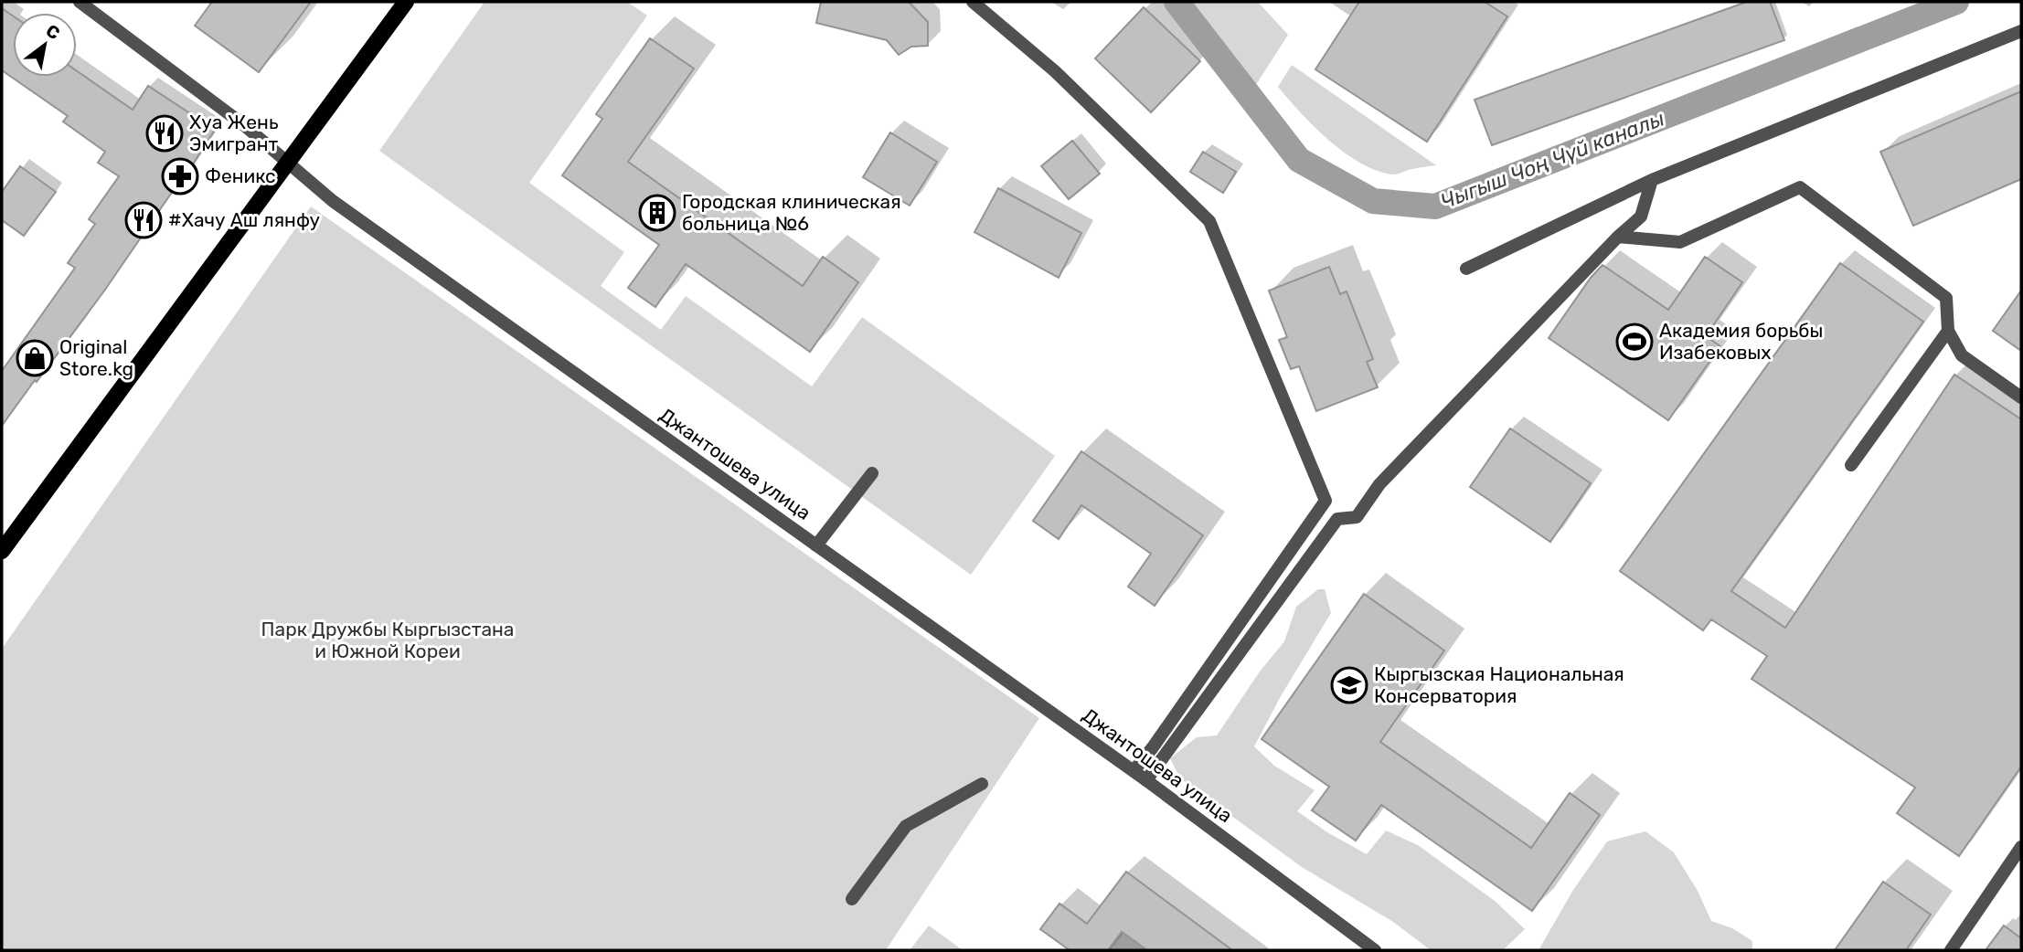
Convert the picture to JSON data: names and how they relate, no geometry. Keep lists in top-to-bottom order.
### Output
{
  "streets": {
    "street": ["Джантошева улица"]
  },
  "water": ["Чыгыш Чоң Чүй каналы"],
  "parks": ["Парк Дружбы Кыргызстана и Южной Кореи"],
  "places": {
    "restaurant": ["Хуа Жень Эмигрант", "#Хачу Аш лянфу"],
    "pharmacy": ["Феникс"],
    "building": ["Городская клиническая больница №6"],
    "sports": ["Академия борьбы Изабековых"],
    "shop": ["Original Store.kg"],
    "school or university": ["Кыргызская Национальная Консерватория"]
  },
  "north": "top right"
}
